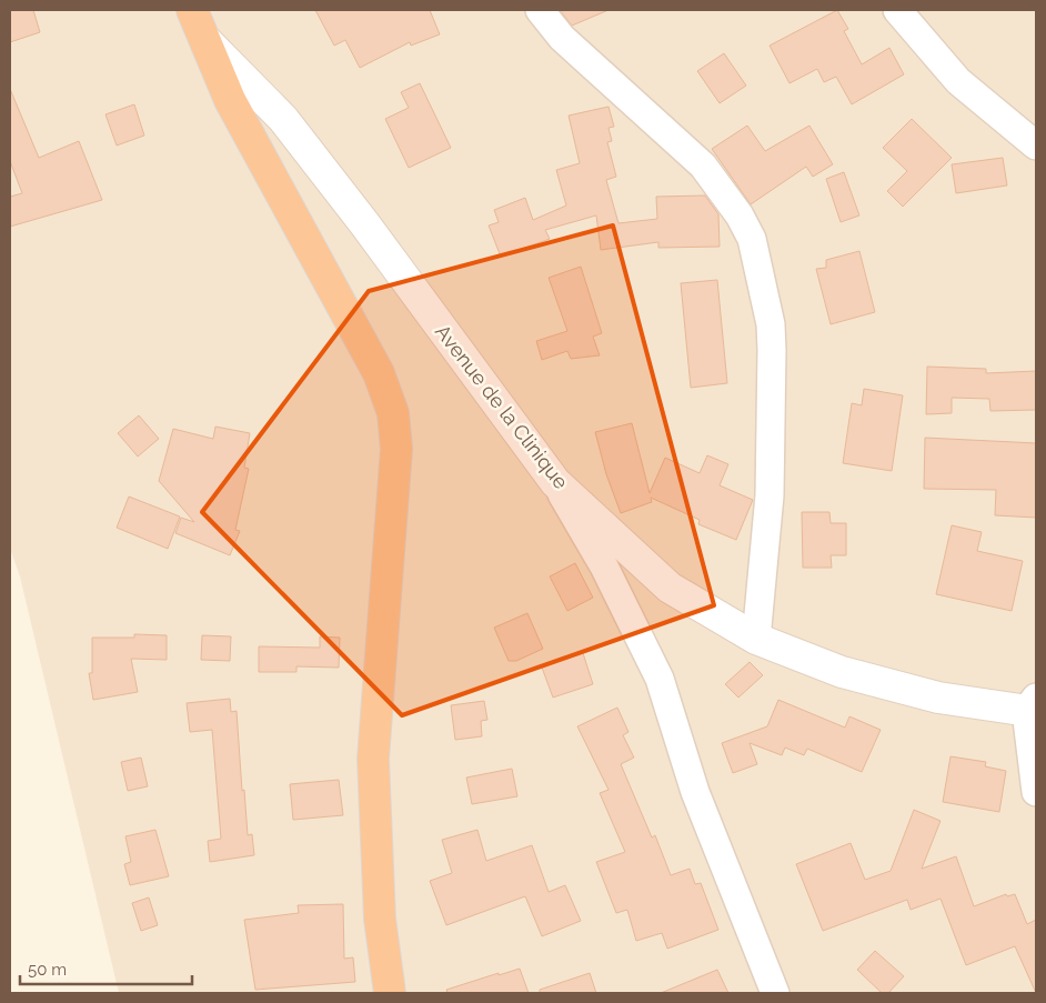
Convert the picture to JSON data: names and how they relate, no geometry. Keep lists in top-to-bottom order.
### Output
{
  "streets": {
    "street": ["Avenue de la Clinique"]
  },
  "scale_bar": "50 m"
}
